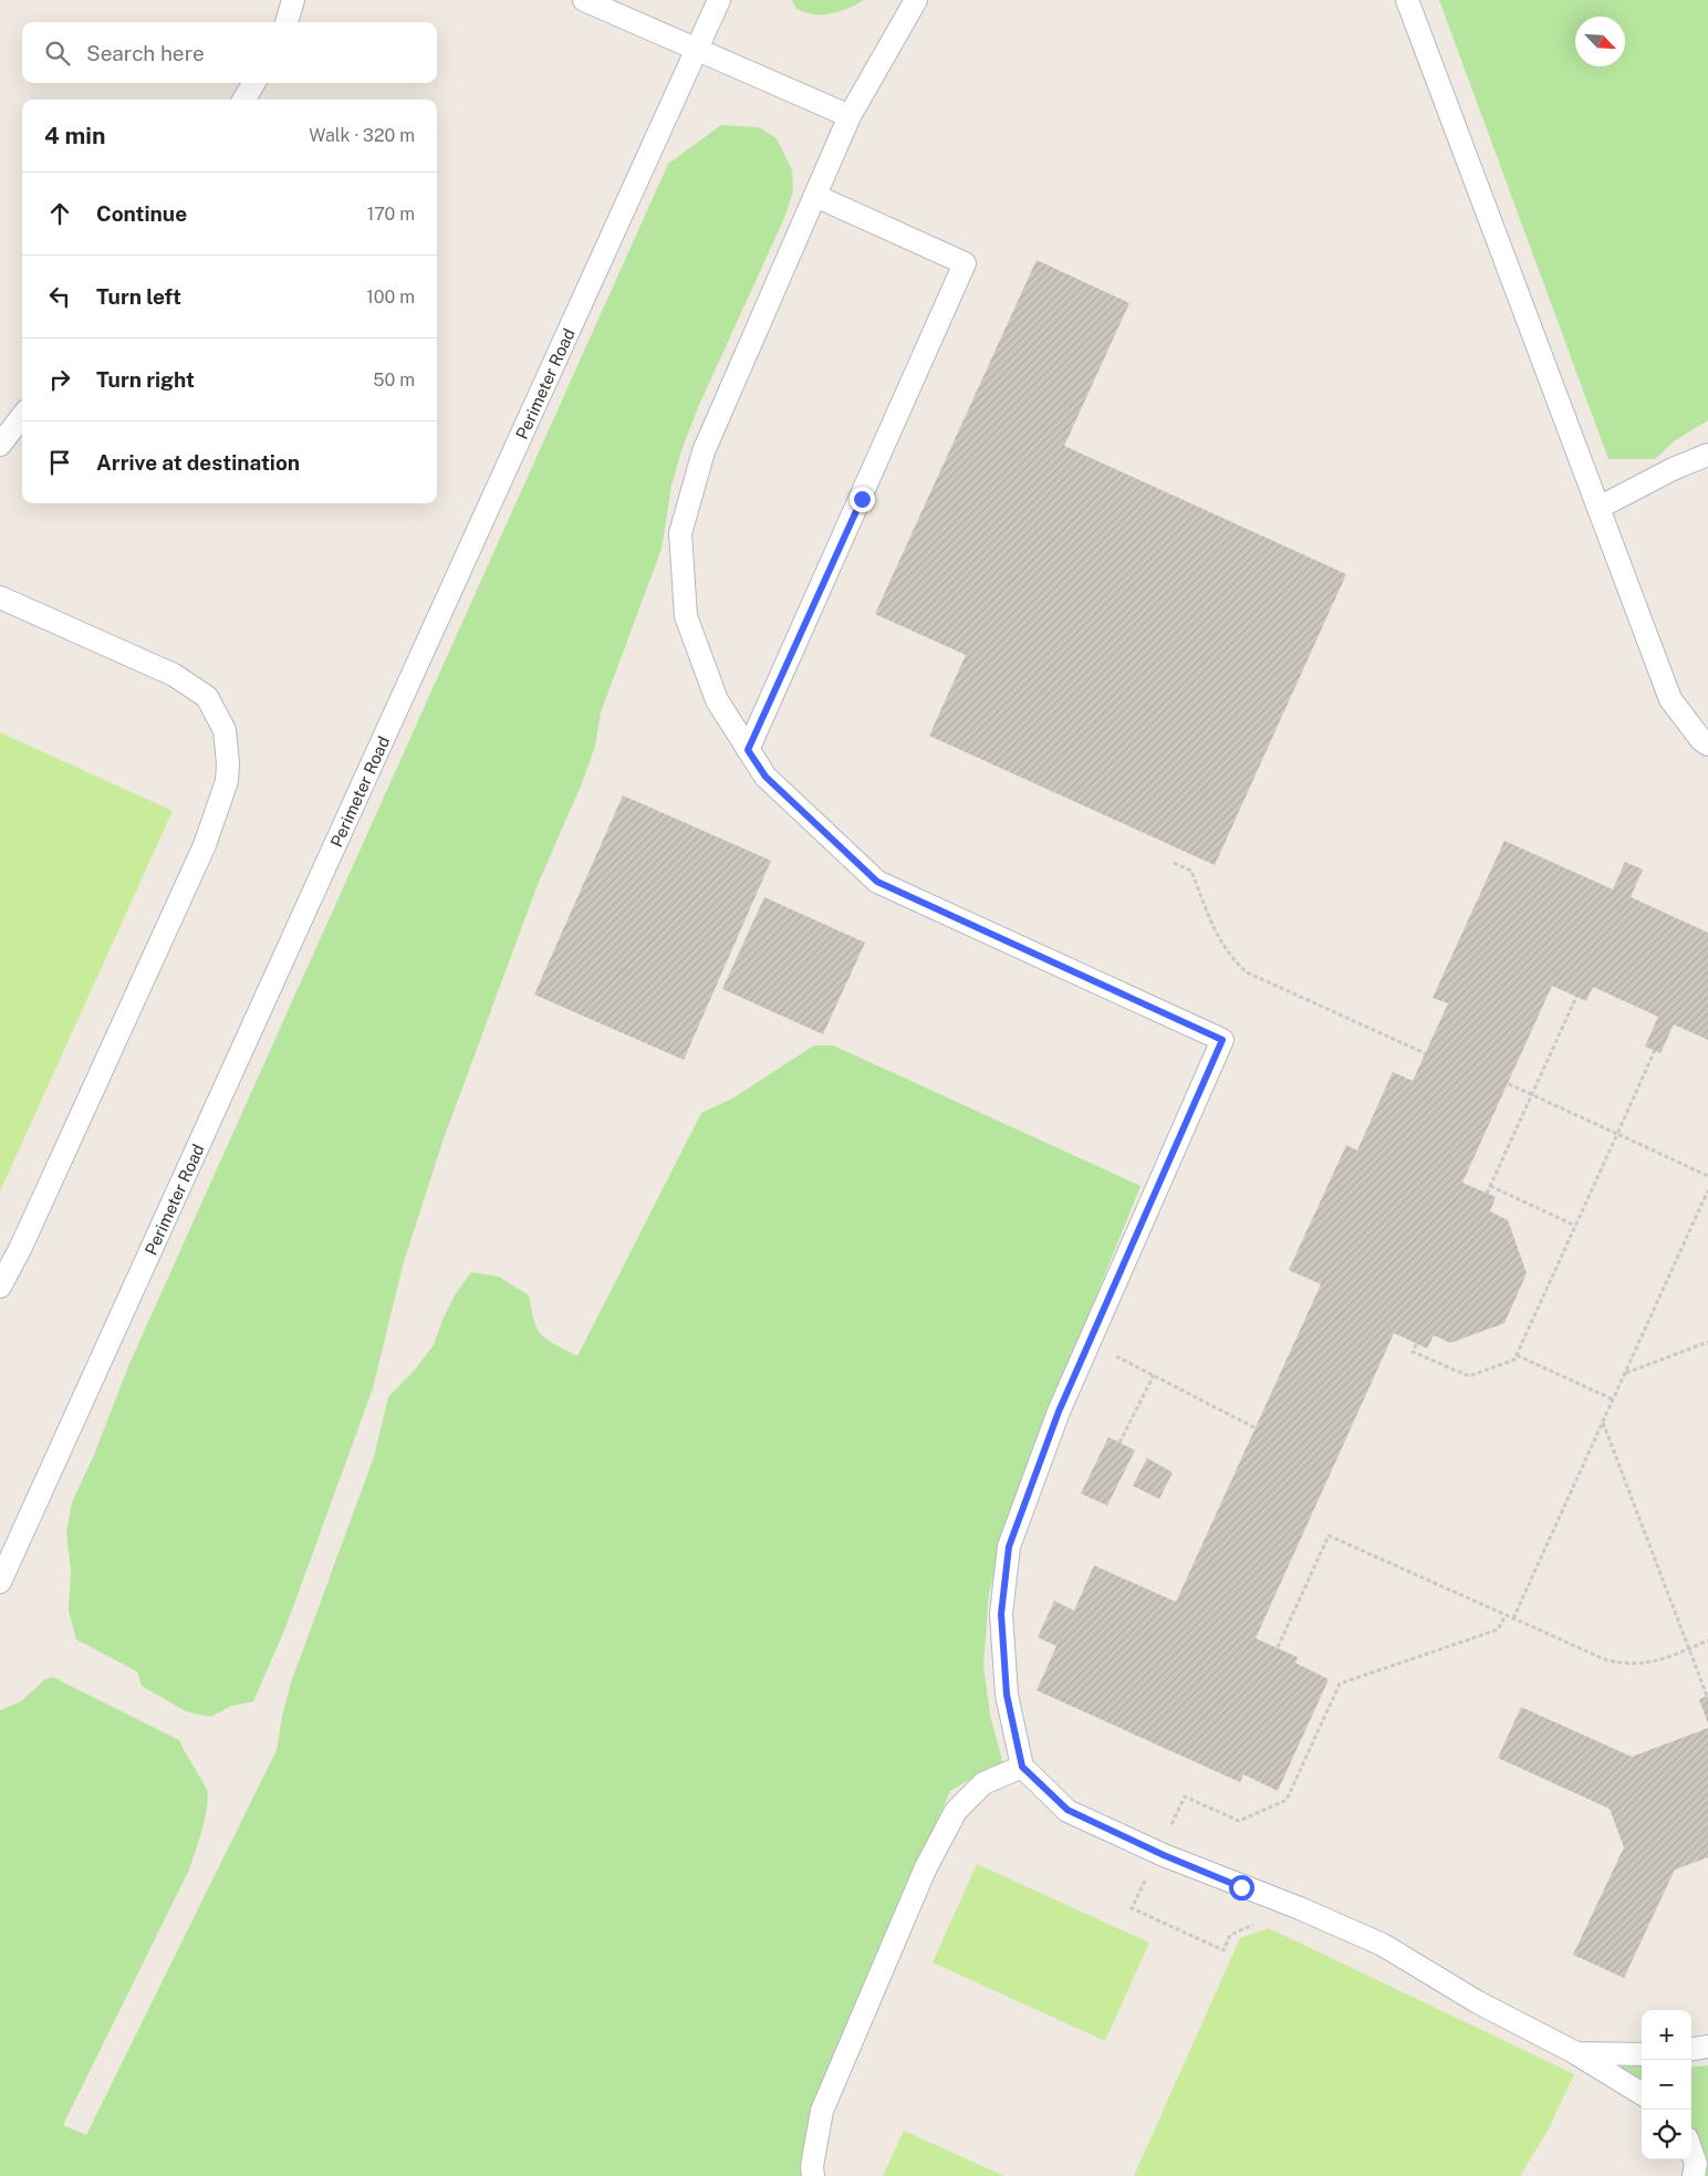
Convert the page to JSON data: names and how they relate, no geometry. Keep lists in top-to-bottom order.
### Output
{
  "streets": {
    "lane": ["Perimeter Road"]
  },
  "north": "bottom right",
  "page": {
    "search": "Search here",
    "heading": ["4 min", "Walk · 320 m"],
    "list": [
      ["Continue", "170 m"],
      ["Turn left", "100 m"],
      ["Turn right", "50 m"],
      "Arrive at destination"
    ],
    "map_buttons": ["+", "−"]
  }
}
